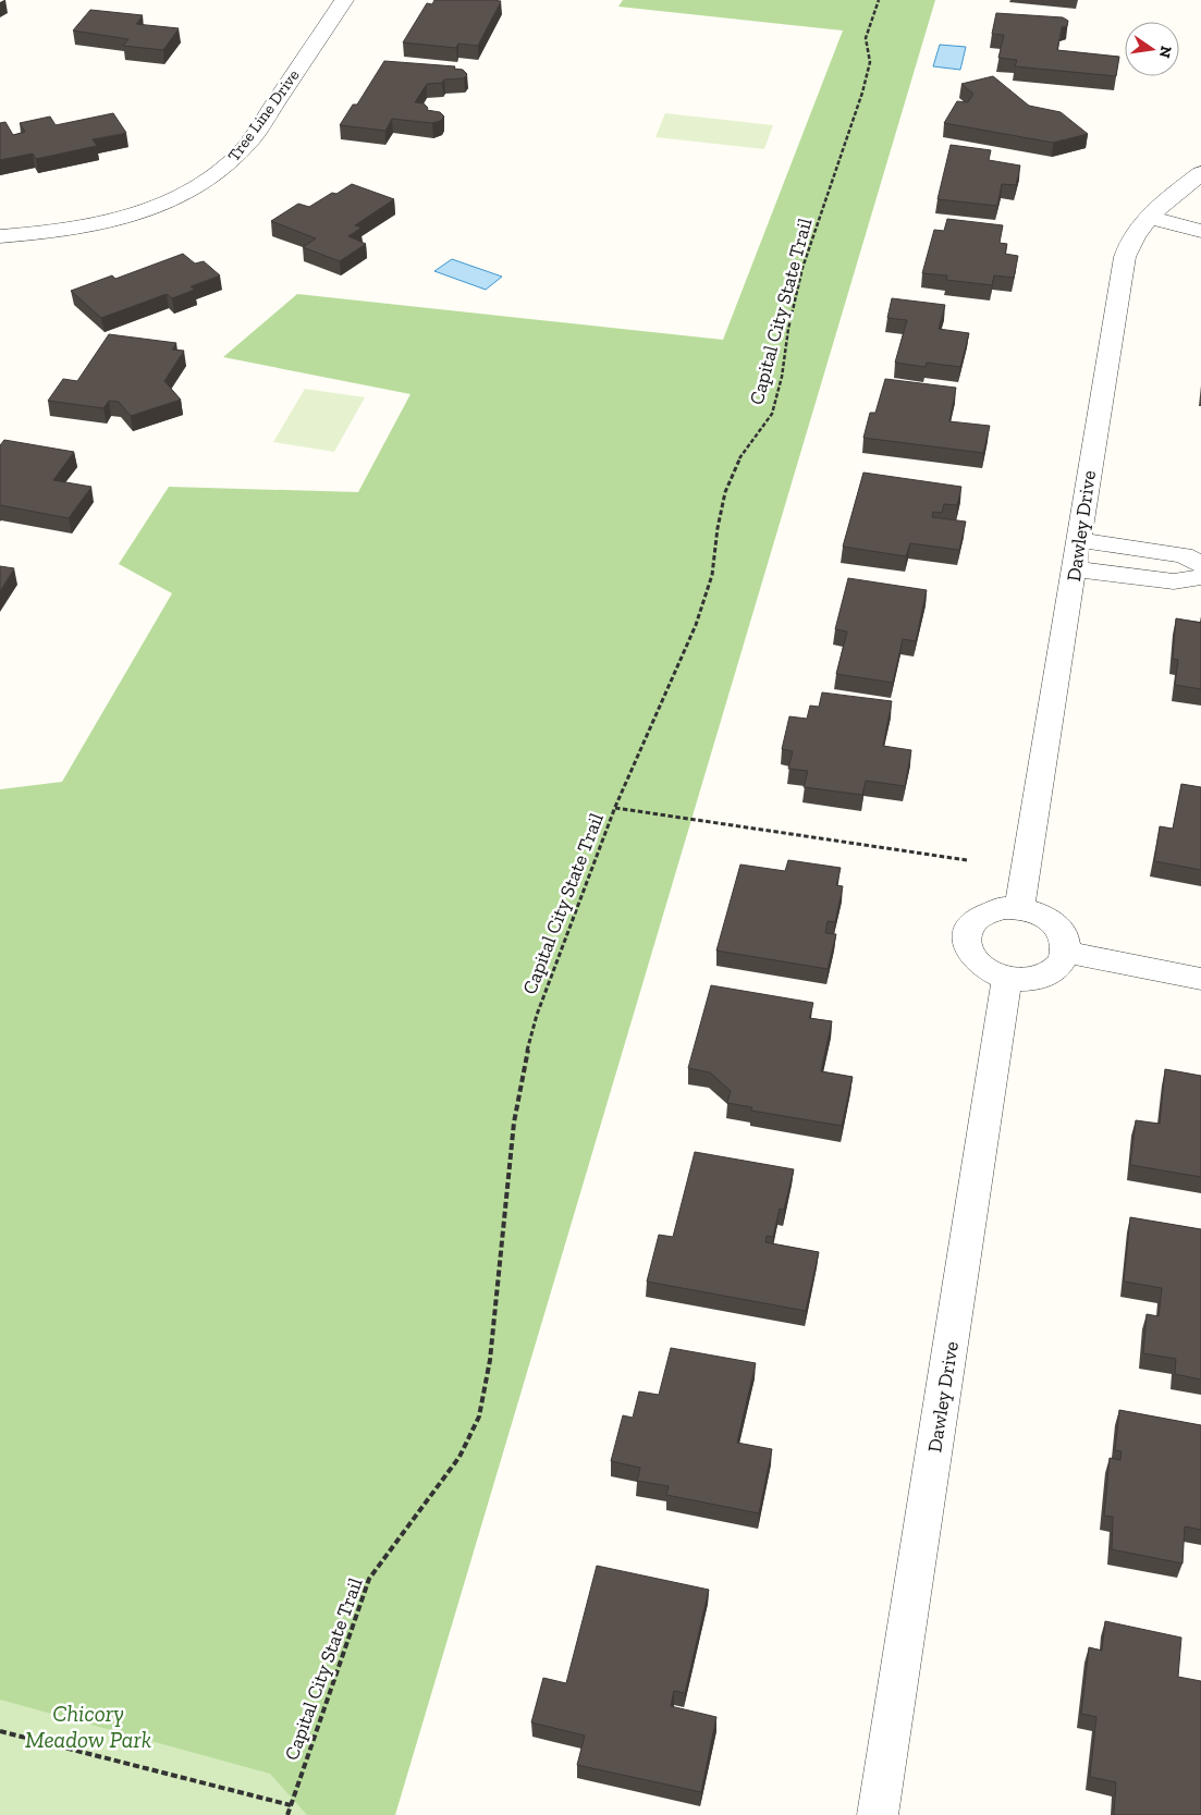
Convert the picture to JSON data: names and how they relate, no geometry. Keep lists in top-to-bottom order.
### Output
{
  "streets": {
    "street": ["Tree Line Drive", "Dawley Drive"],
    "path": ["Capital City State Trail"]
  },
  "parks": ["Chicory Meadow Park"],
  "north": "right"
}
